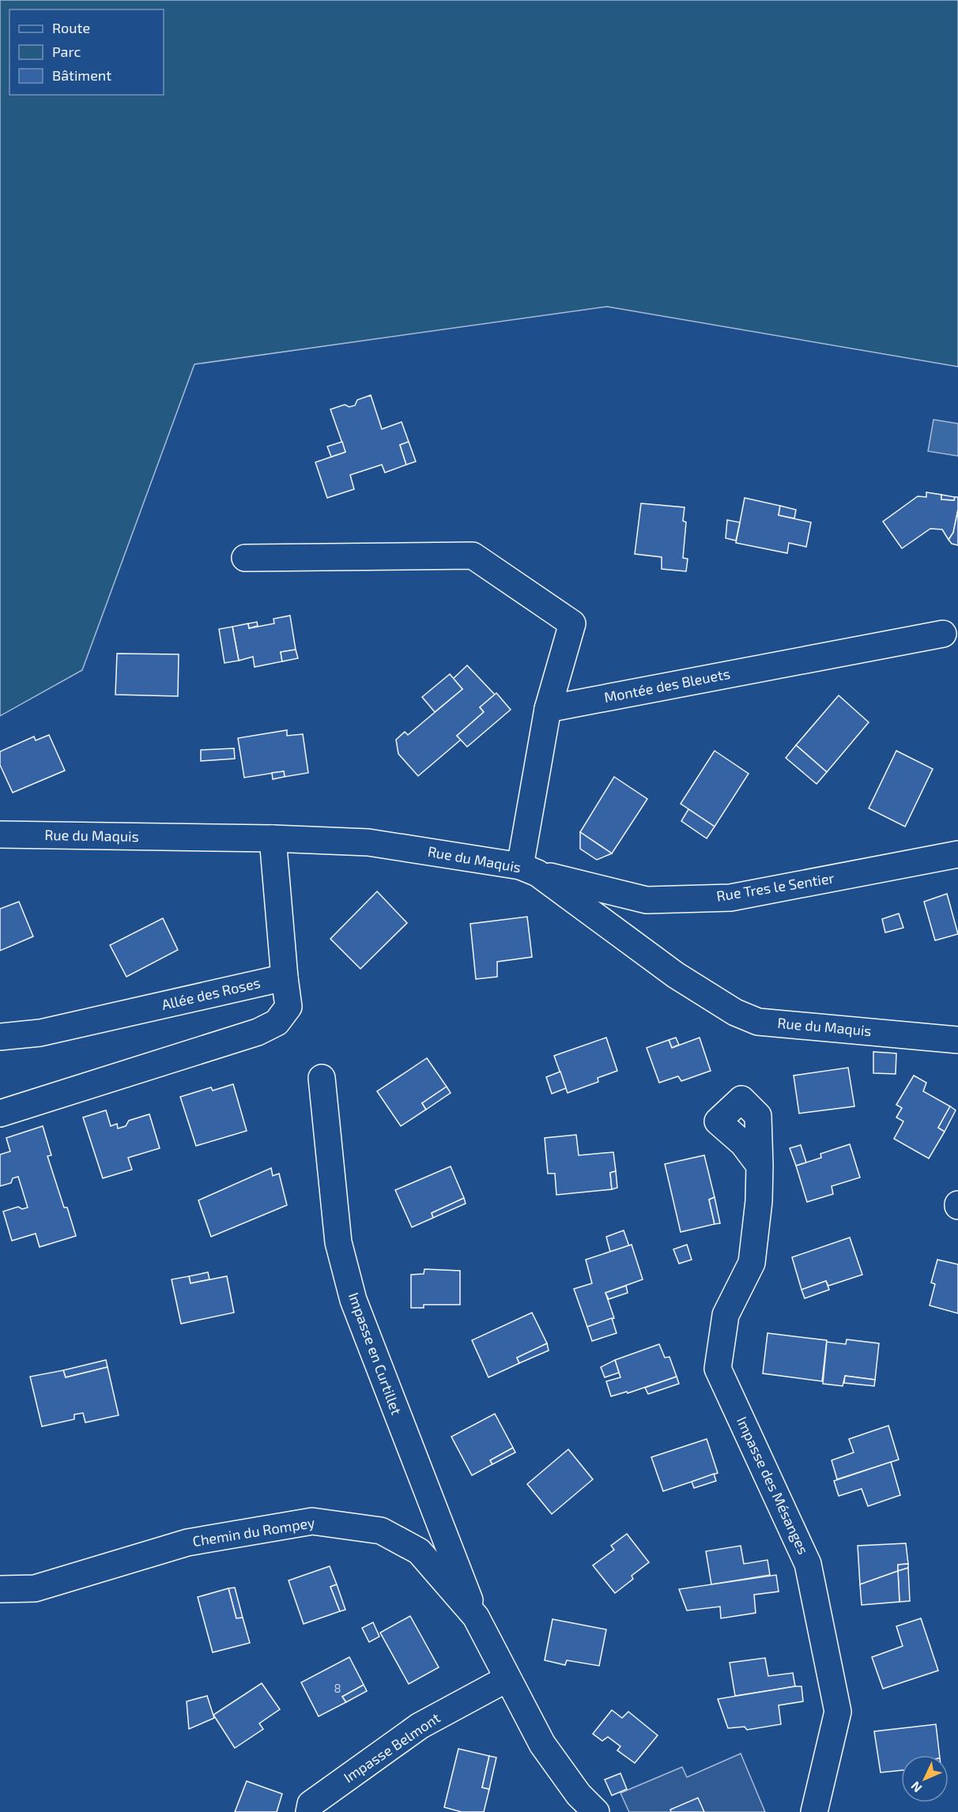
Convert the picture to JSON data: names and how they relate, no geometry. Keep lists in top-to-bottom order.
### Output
{
  "streets": {
    "street": [
      "Montée des Bleuets",
      "Rue du Maquis",
      "Rue Tres le Sentier",
      "Allée des Roses",
      "Impasse en Curtillet",
      "Impasse des Mésanges",
      "Chemin du Rompey",
      "Impasse Belmont"
    ]
  },
  "crossings": [
    ["Rue du Maquis", "Rue Tres le Sentier"],
    ["Impasse en Curtillet", "Chemin du Rompey"],
    ["Chemin du Rompey", "Impasse Belmont"]
  ],
  "house_numbers": ["8"],
  "legend": ["Route", "Parc", "Bâtiment"],
  "north": "bottom left"
}
